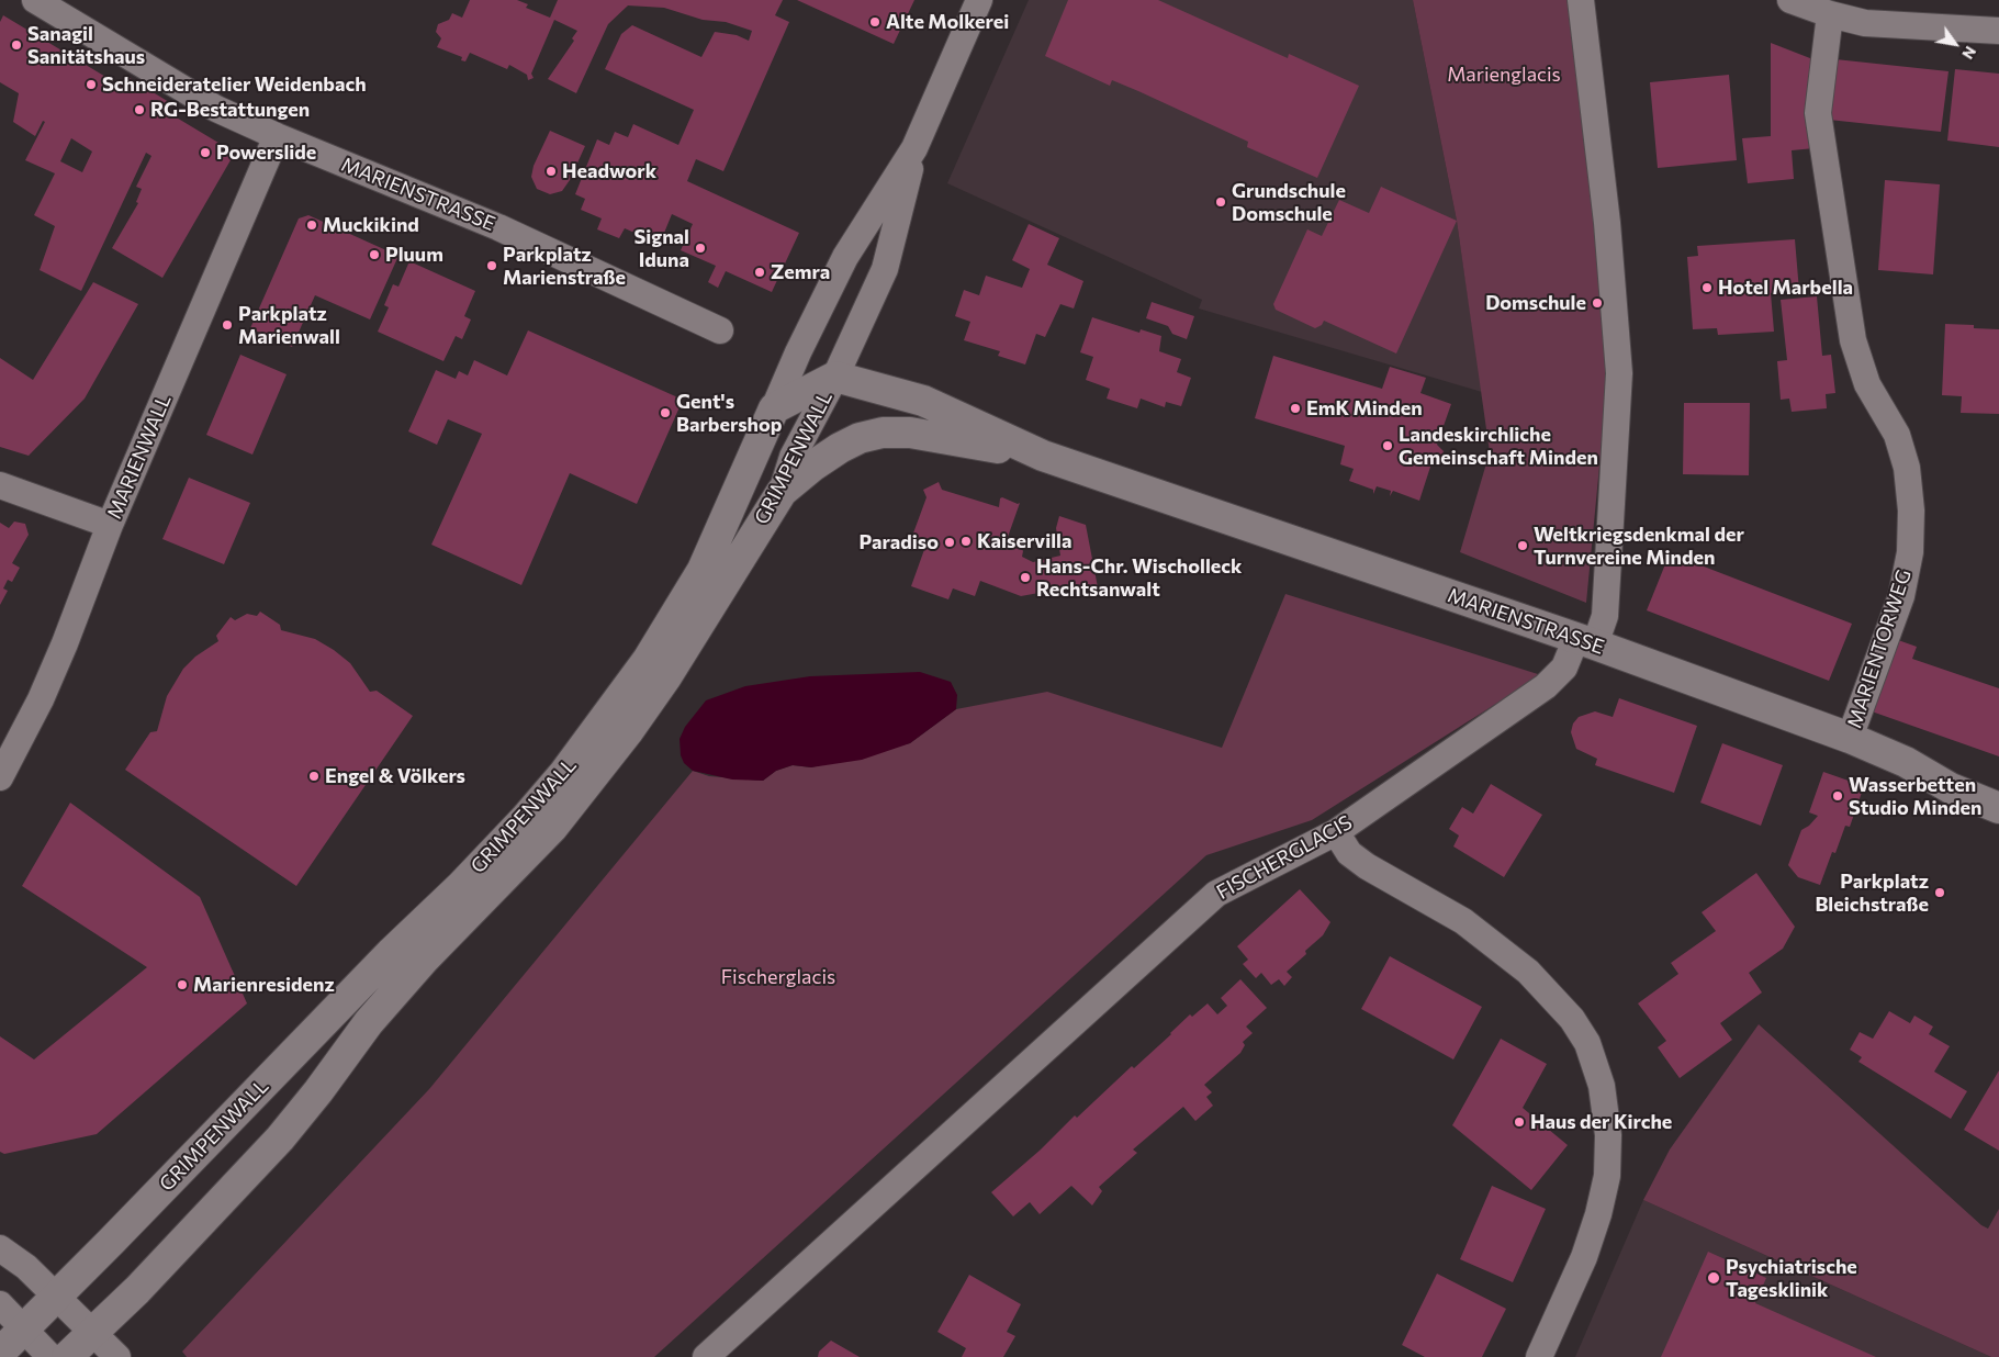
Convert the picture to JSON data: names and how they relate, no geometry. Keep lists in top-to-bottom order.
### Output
{
  "streets": {
    "street": [
      "MARIENSTRASSE",
      "MARIENWALL",
      "GRIMPENWALL",
      "MARIENTORWEG",
      "FISCHERGLACIS"
    ]
  },
  "crossings": [
    ["MARIENSTRASSE", "MARIENWALL"],
    ["MARIENSTRASSE", "GRIMPENWALL"],
    ["MARIENSTRASSE", "MARIENTORWEG"],
    ["MARIENSTRASSE", "FISCHERGLACIS"]
  ],
  "parks": ["Marienglacis", "Fischerglacis"],
  "places": [
    "Alte Molkerei",
    "Sanagil Sanitätshaus",
    "Schneideratelier Weidenbach",
    "RG-Bestattungen",
    "Powerslide",
    "Headwork",
    "Grundschule Domschule",
    "Muckikind",
    "Signal Iduna",
    "Pluum",
    "Parkplatz Marienstraße",
    "Zemra",
    "Hotel Marbella",
    "Domschule",
    "Parkplatz Marienwall",
    "EmK Minden",
    "Gent's Barbershop",
    "Landeskirchliche Gemeinschaft Minden",
    "Kaiservilla",
    "Paradiso",
    "Weltkriegsdenkmal der Turnvereine Minden",
    "Hans-Chr. Wischolleck Rechtsanwalt",
    "Engel & Völkers",
    "Wasserbetten Studio Minden",
    "Parkplatz Bleichstraße",
    "Marienresidenz",
    "Haus der Kirche",
    "Psychiatrische Tagesklinik"
  ],
  "north": "bottom right"
}
